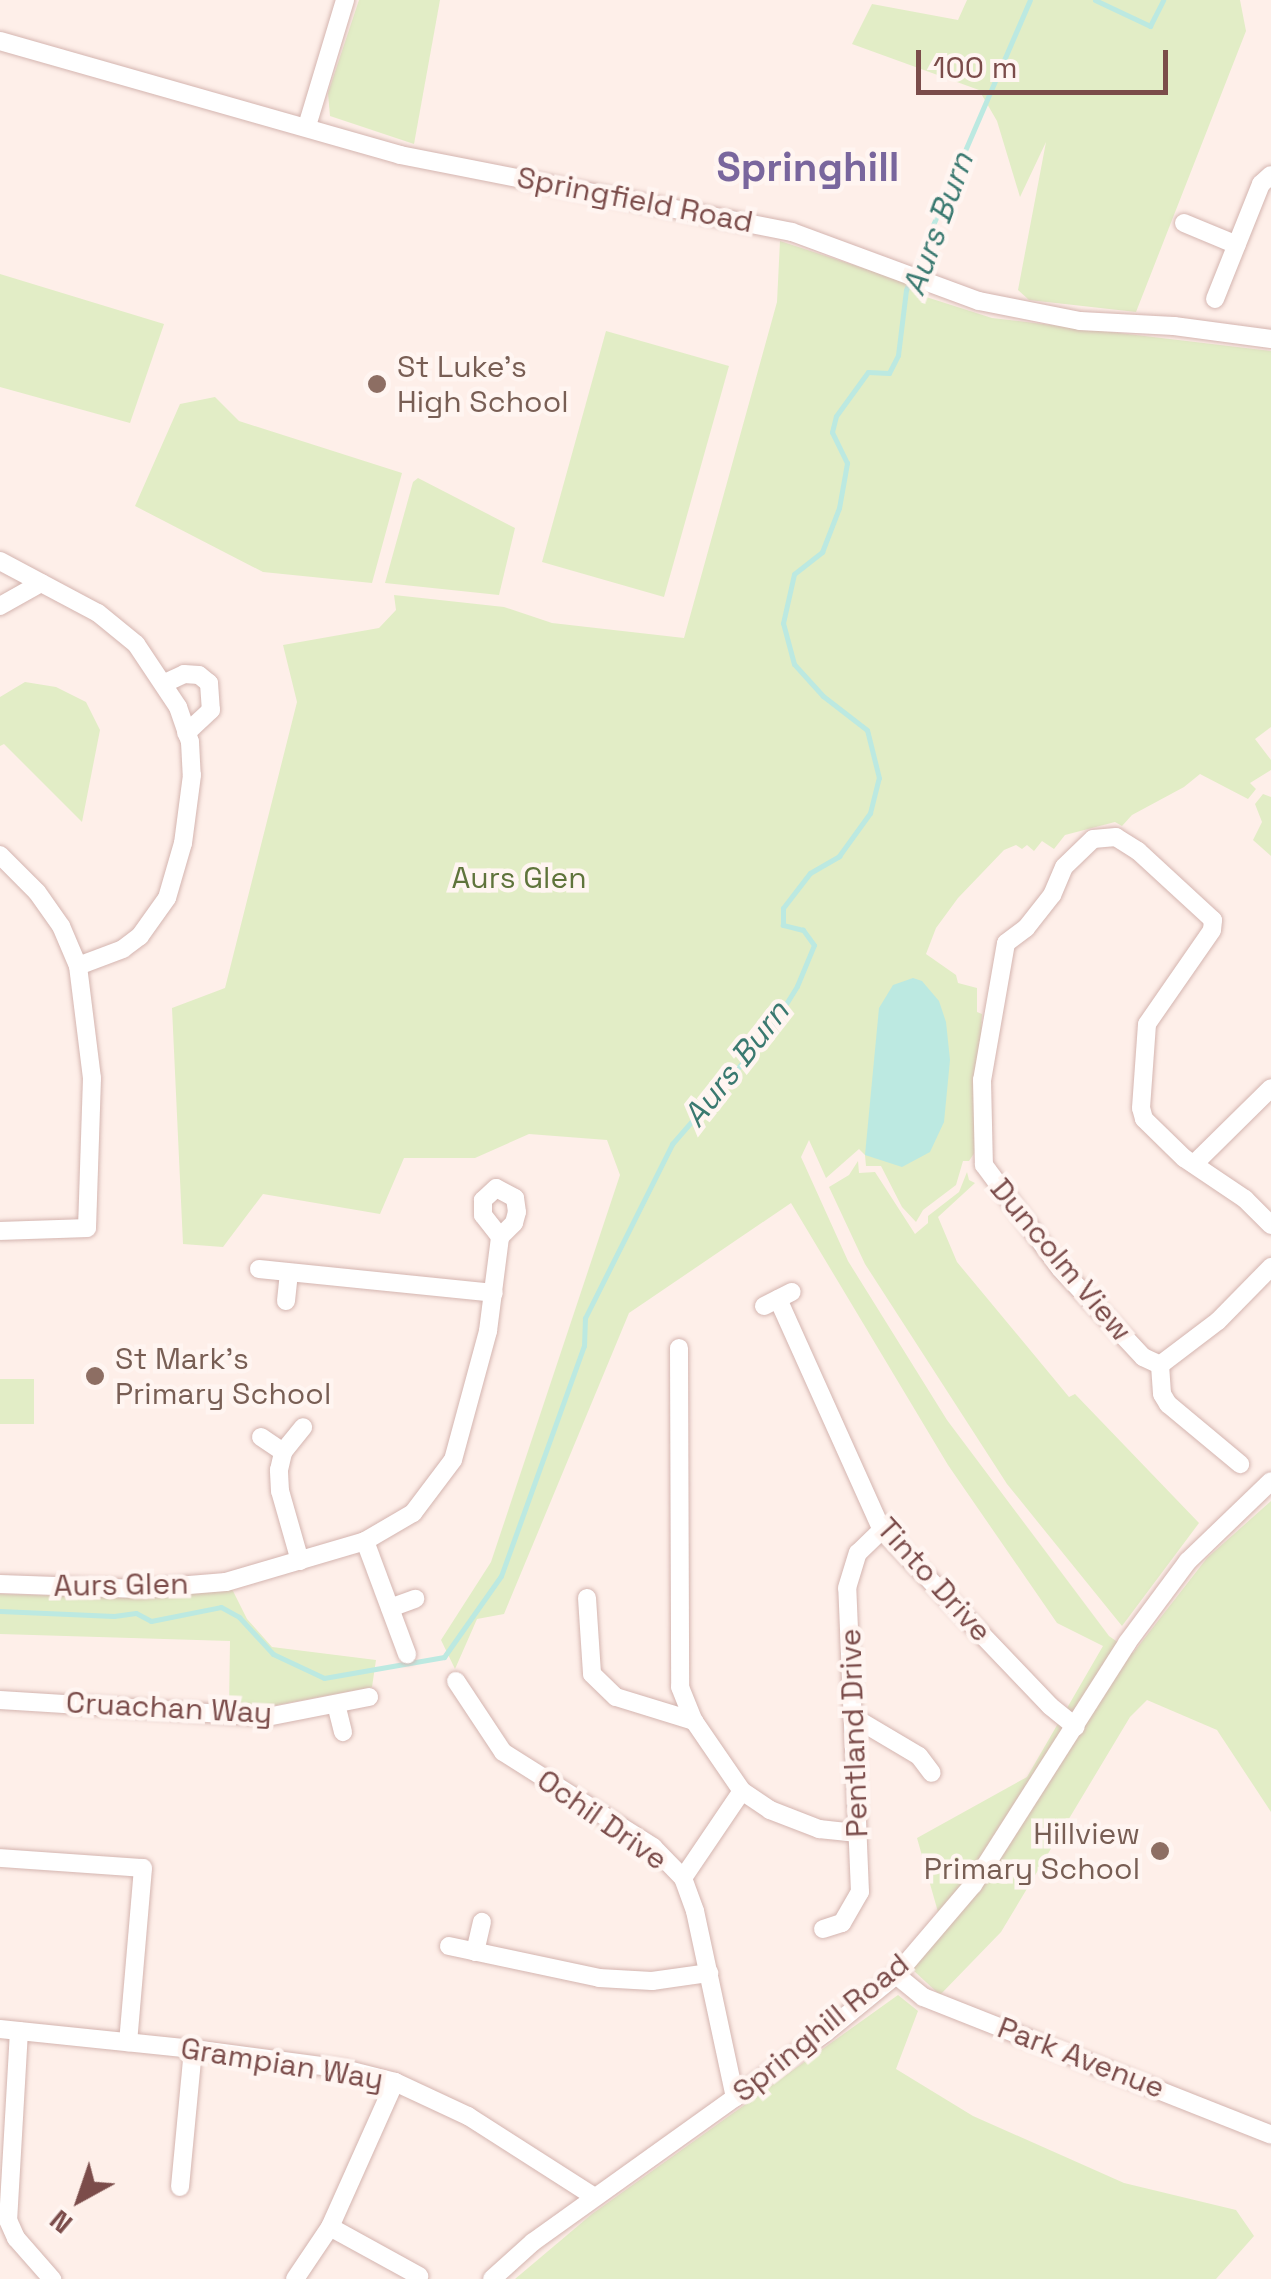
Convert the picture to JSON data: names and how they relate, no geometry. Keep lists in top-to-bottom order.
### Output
{
  "streets": {
    "street": [
      "Springfield Road",
      "Duncolm View",
      "Tinto Drive",
      "Aurs Glen",
      "Cruachan Way",
      "Pentland Drive",
      "Ochil Drive",
      "Springhill Road",
      "Park Avenue",
      "Grampian Way"
    ]
  },
  "crossings": [
    ["Tinto Drive", "Pentland Drive"],
    ["Tinto Drive", "Springhill Road"],
    ["Ochil Drive", "Springhill Road"],
    ["Springhill Road", "Park Avenue"],
    ["Springhill Road", "Grampian Way"]
  ],
  "districts": ["Springhill"],
  "water": ["Aurs Burn"],
  "parks": ["Aurs Glen"],
  "places": ["St Luke's High School", "St Mark's Primary School", "Hillview Primary School"],
  "scale_bar": "100 m",
  "north": "bottom left"
}
